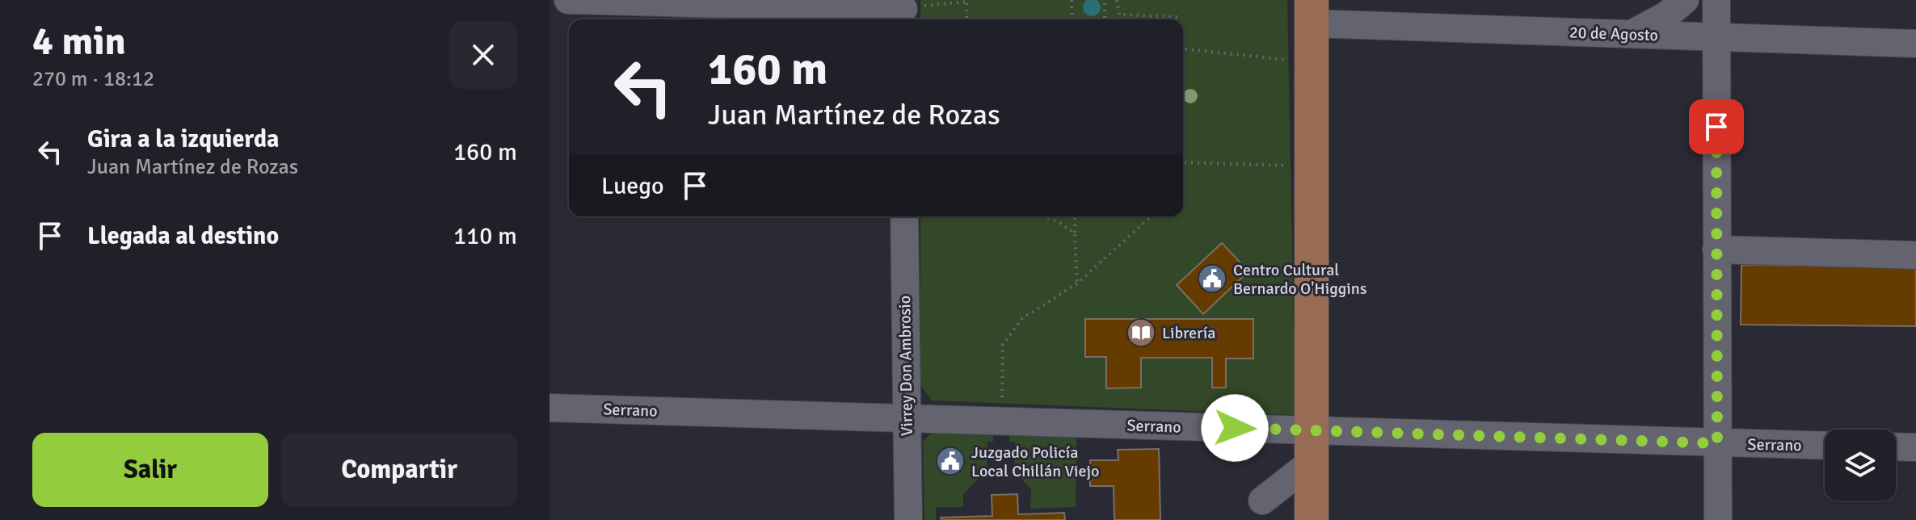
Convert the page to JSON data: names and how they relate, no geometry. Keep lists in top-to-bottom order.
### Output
{
  "streets": {
    "street": ["20 de Agosto", "Virrey Don Ambrosio", "Serrano"]
  },
  "crossings": [
    ["Virrey Don Ambrosio", "Serrano"]
  ],
  "places": {
    "public building": ["Centro Cultural Bernardo O'Higgins", "Juzgado Policía Local Chillán Viejo"],
    "library": ["Librería"]
  },
  "page": {
    "heading": ["4 min", "270 m · 18:12"],
    "turn": ["160 m", "Juan Martínez de Rozas"],
    "list": [
      {
        "name": "Gira a la izquierda",
        "note": "Juan Martínez de Rozas",
        "value": "160 m"
      },
      {
        "name": "Llegada al destino",
        "value": "110 m"
      }
    ],
    "then": "Luego",
    "buttons": ["Salir", "Compartir"]
  }
}
